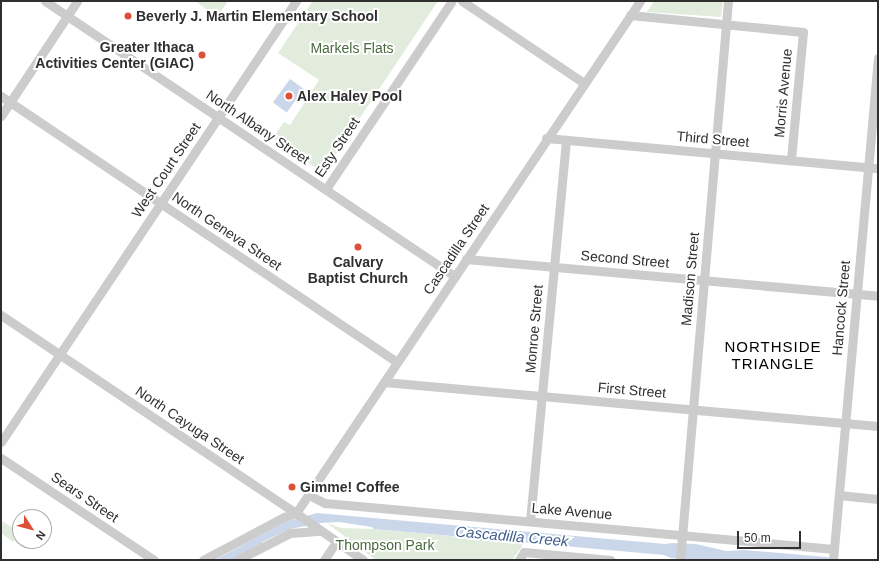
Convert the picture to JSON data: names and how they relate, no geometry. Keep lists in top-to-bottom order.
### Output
{
  "streets": {
    "street": [
      "Morris Avenue",
      "North Albany Street",
      "Third Street",
      "Esty Street",
      "West Court Street",
      "North Geneva Street",
      "Cascadilla Street",
      "Second Street",
      "Madison Street",
      "Hancock Street",
      "Monroe Street",
      "First Street",
      "North Cayuga Street",
      "Sears Street",
      "Lake Avenue"
    ]
  },
  "crossings": [
    ["Morris Avenue", "Third Street"],
    ["Morris Avenue", "Madison Street"],
    ["North Albany Street", "Esty Street"],
    ["North Albany Street", "West Court Street"],
    ["North Albany Street", "Cascadilla Street"],
    ["Third Street", "Cascadilla Street"],
    ["Third Street", "Madison Street"],
    ["Third Street", "Hancock Street"],
    ["Third Street", "Monroe Street"],
    ["West Court Street", "North Geneva Street"],
    ["West Court Street", "North Cayuga Street"],
    ["North Geneva Street", "Cascadilla Street"],
    ["Cascadilla Street", "Second Street"],
    ["Cascadilla Street", "First Street"],
    ["Cascadilla Street", "North Cayuga Street"],
    ["Cascadilla Street", "Lake Avenue"],
    ["Second Street", "Madison Street"],
    ["Second Street", "Hancock Street"],
    ["Second Street", "Monroe Street"],
    ["Madison Street", "First Street"],
    ["Madison Street", "Lake Avenue"],
    ["Hancock Street", "First Street"],
    ["Hancock Street", "Lake Avenue"],
    ["Monroe Street", "First Street"],
    ["Monroe Street", "Lake Avenue"]
  ],
  "districts": ["NORTHSIDE TRIANGLE"],
  "water": ["Cascadilla Creek"],
  "parks": ["Markels Flats", "Thompson Park"],
  "places": [
    "Beverly J. Martin Elementary School",
    "Greater Ithaca Activities Center (GIAC)",
    "Alex Haley Pool",
    "Calvary Baptist Church",
    "Gimme! Coffee"
  ],
  "scale_bar": "50 m",
  "north": "bottom right"
}
